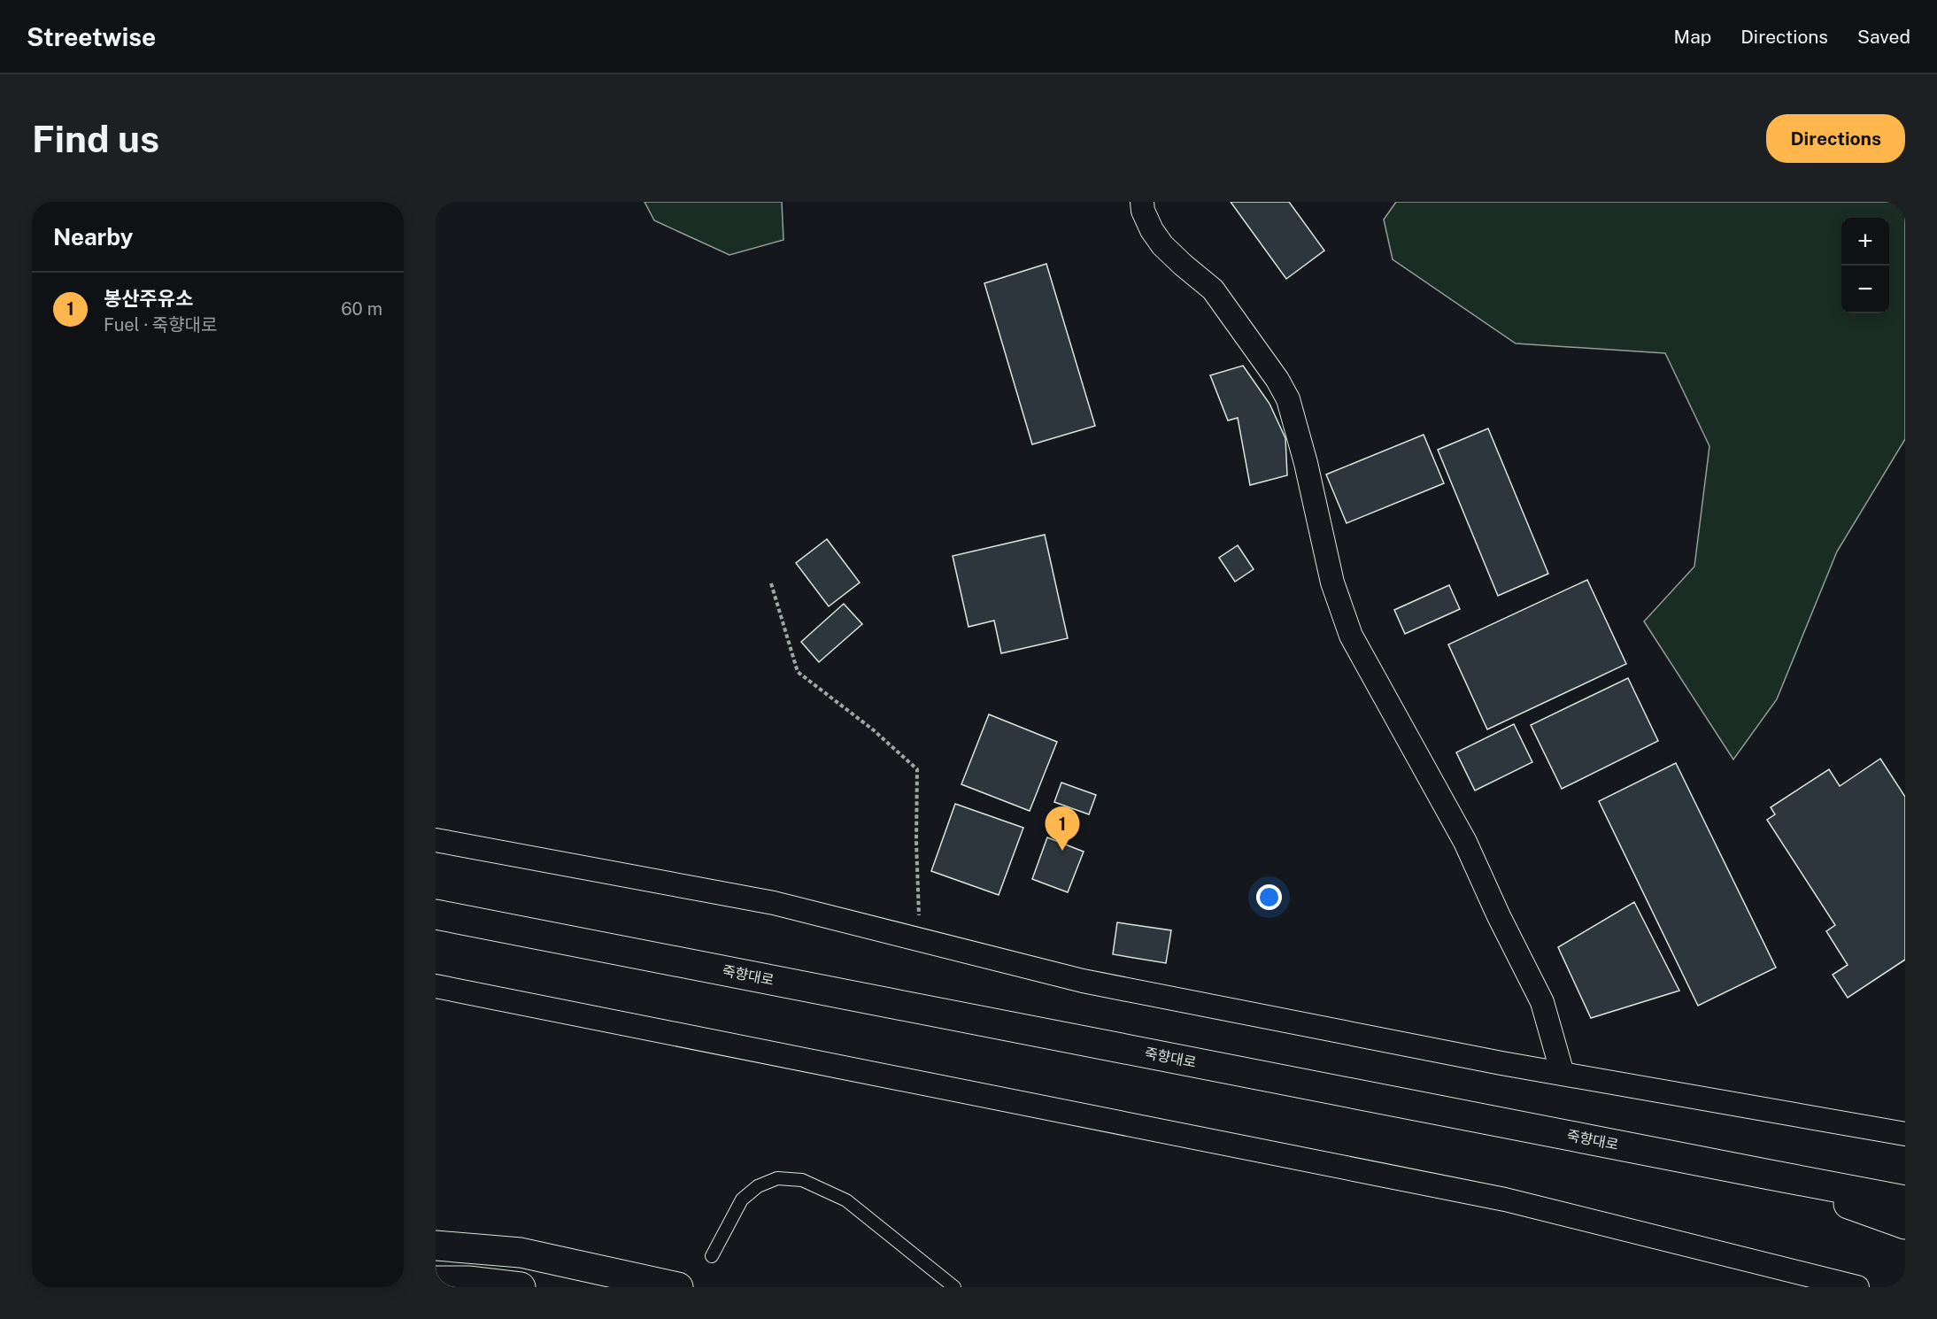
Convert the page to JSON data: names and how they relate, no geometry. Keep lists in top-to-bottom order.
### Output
{
  "streets": {
    "main road": ["죽향대로"]
  },
  "page": {
    "header": "Streetwise",
    "nav": ["Map", "Directions", "Saved"],
    "buttons": "Directions",
    "title": "Find us",
    "heading": "Nearby",
    "map_buttons": ["+", "−"],
    "list": [
      {
        "mark": "1",
        "name": "봉산주유소",
        "note": "Fuel · 죽향대로",
        "value": "60 m"
      }
    ],
    "pins": "1"
  }
}
